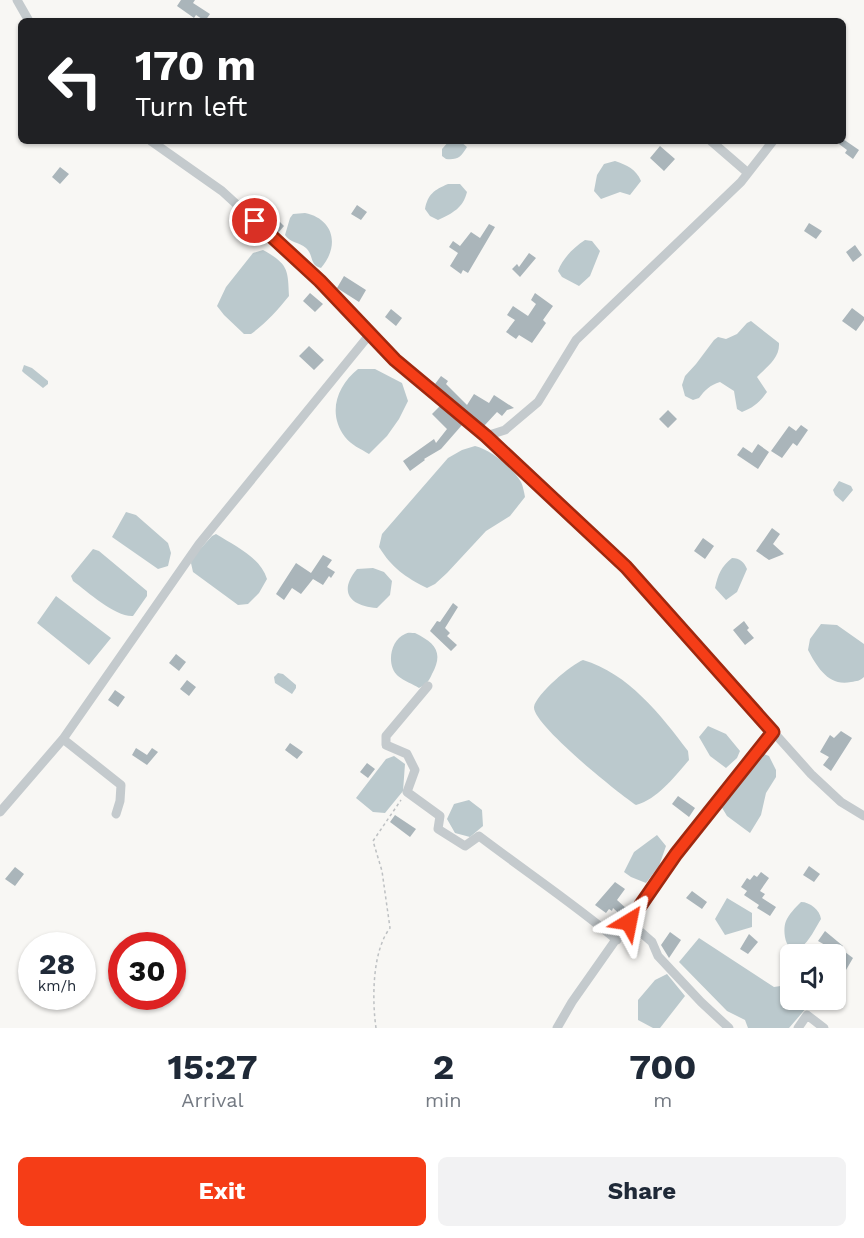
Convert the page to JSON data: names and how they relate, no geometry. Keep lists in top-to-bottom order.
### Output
{
  "page": {
    "turn": ["170 m", "Turn left"],
    "speed": "28 km/h",
    "limit": "30",
    "eta": [
      "15:27",
      "Arrival",
      "2",
      "min",
      "700",
      "m"
    ],
    "buttons": ["Exit", "Share"]
  }
}
